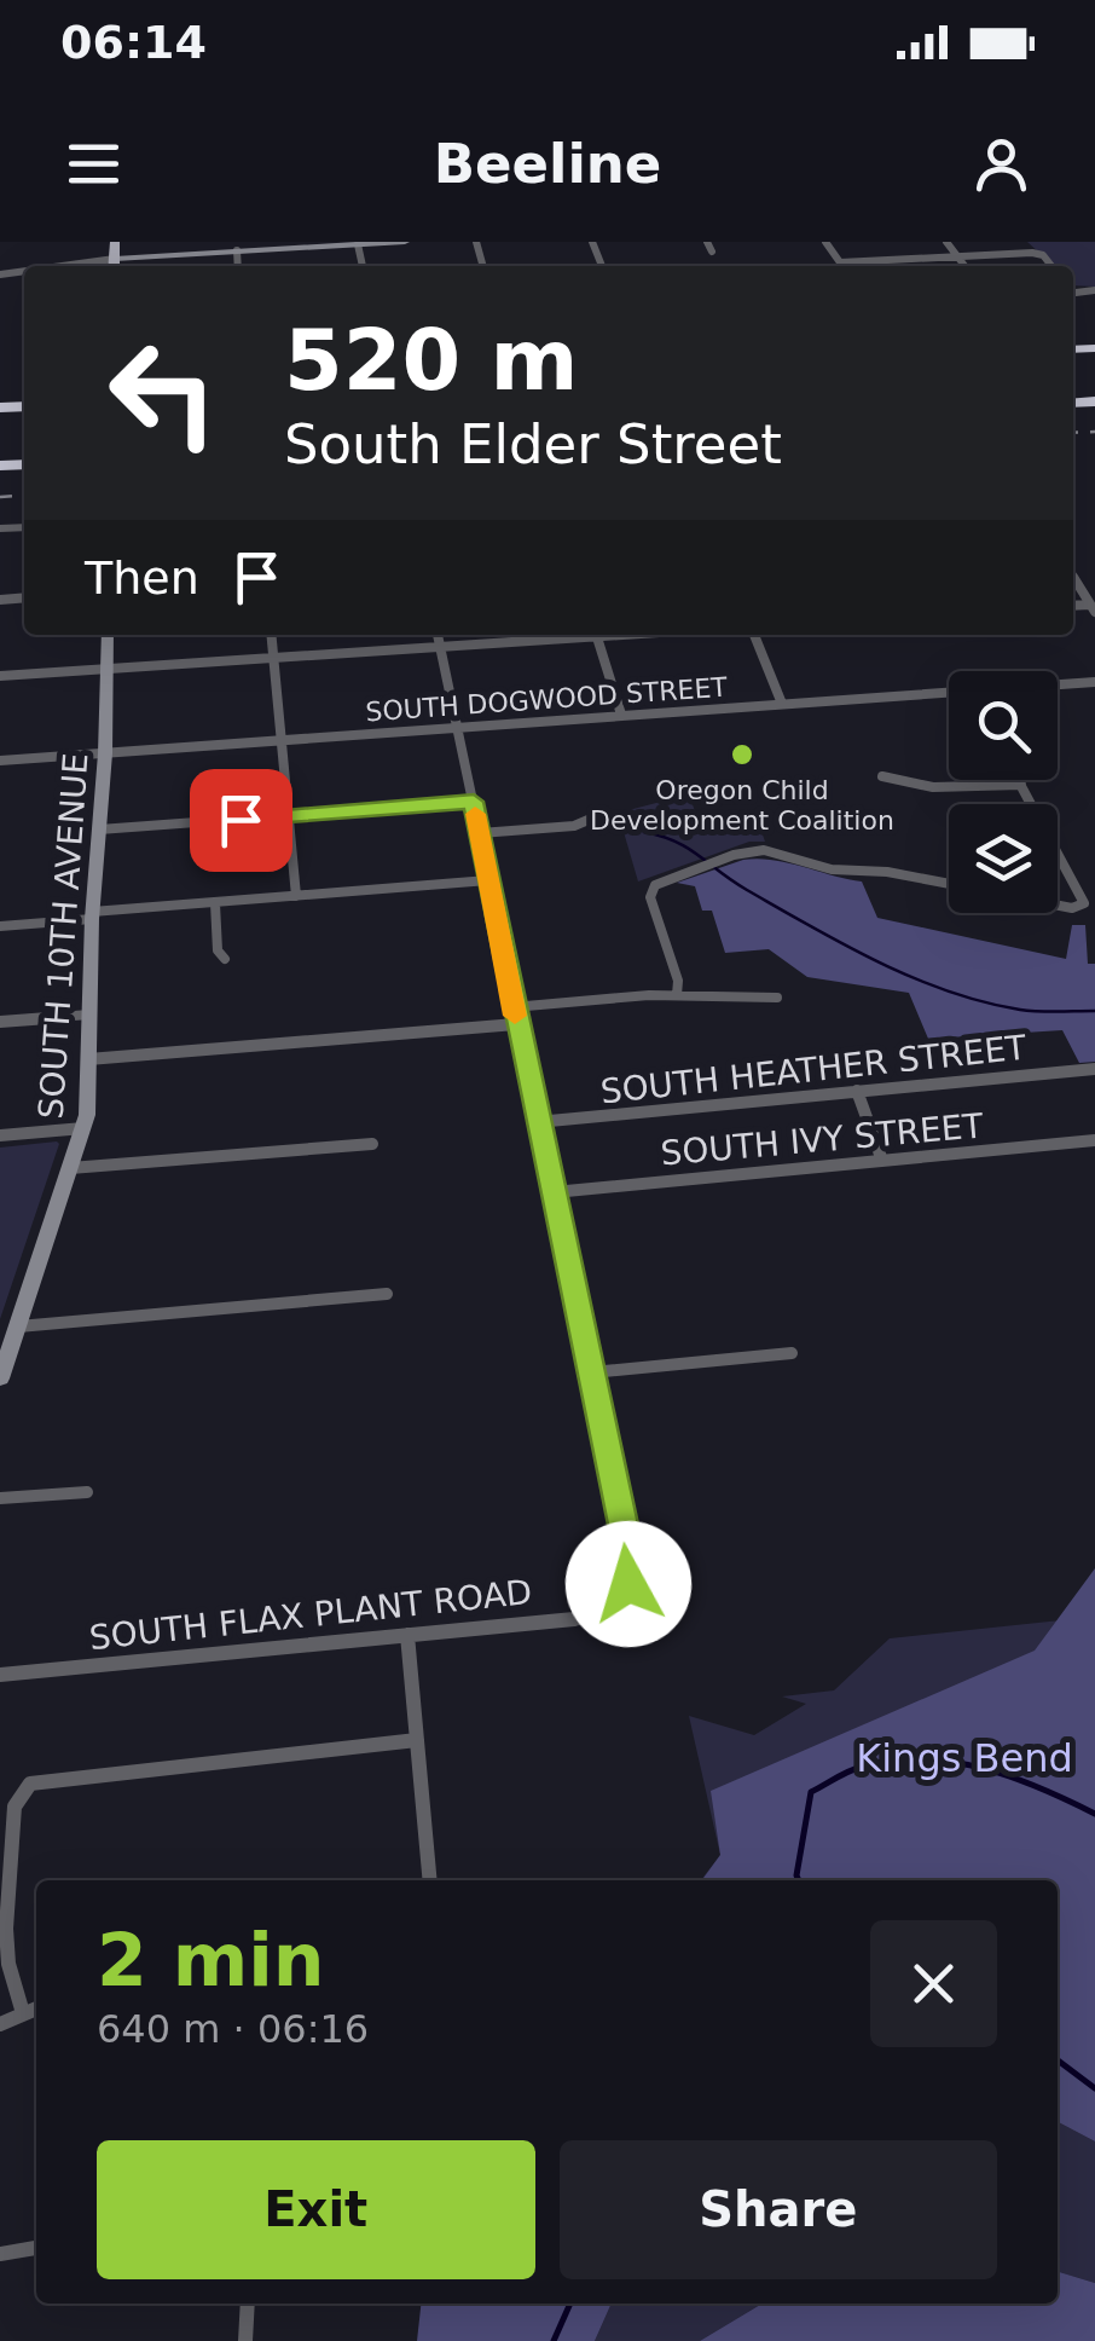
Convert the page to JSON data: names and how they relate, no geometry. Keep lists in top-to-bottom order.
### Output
{
  "streets": {
    "main road": ["SOUTH 10TH AVENUE"],
    "street": [
      "SOUTH DOGWOOD STREET",
      "SOUTH HEATHER STREET",
      "SOUTH IVY STREET",
      "SOUTH FLAX PLANT ROAD"
    ]
  },
  "crossings": [
    ["SOUTH DOGWOOD STREET", "SOUTH 10TH AVENUE"]
  ],
  "parks": ["Kings Bend"],
  "places": ["Oregon Child Development Coalition"],
  "page": {
    "status": "06:14",
    "header": "Beeline",
    "turn": ["520 m", "South Elder Street"],
    "then": "Then",
    "heading": ["2 min", "640 m · 06:16"],
    "buttons": ["Exit", "Share"]
  }
}
